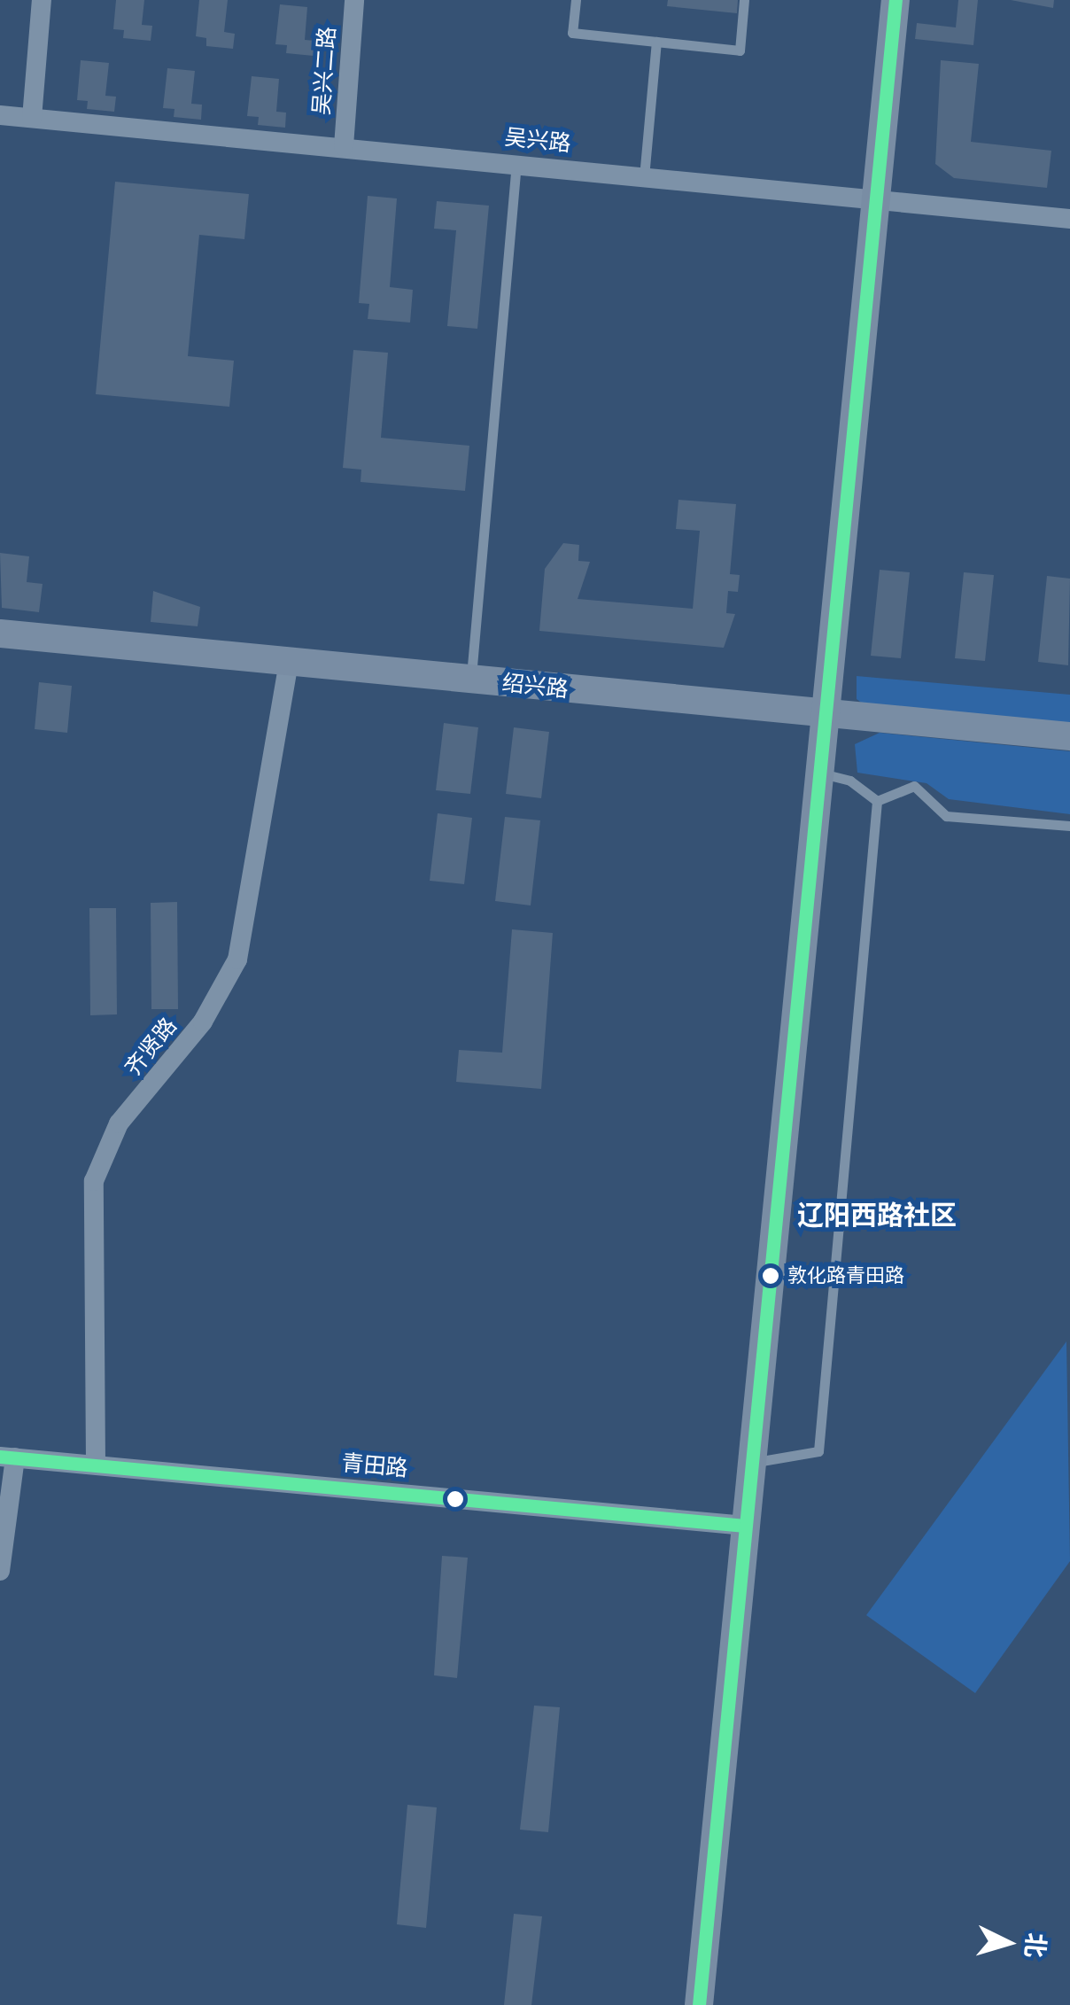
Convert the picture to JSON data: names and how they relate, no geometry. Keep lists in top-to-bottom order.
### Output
{
  "streets": {
    "main road": ["绍兴路"],
    "street": [
      "吴兴二路",
      "吴兴路",
      "齐贤路",
      "青田路"
    ]
  },
  "crossings": [
    ["吴兴二路", "吴兴路"],
    ["绍兴路", "齐贤路"],
    ["齐贤路", "青田路"]
  ],
  "districts": ["辽阳西路社区"],
  "places": ["敦化路青田路"],
  "north": "right"
}
